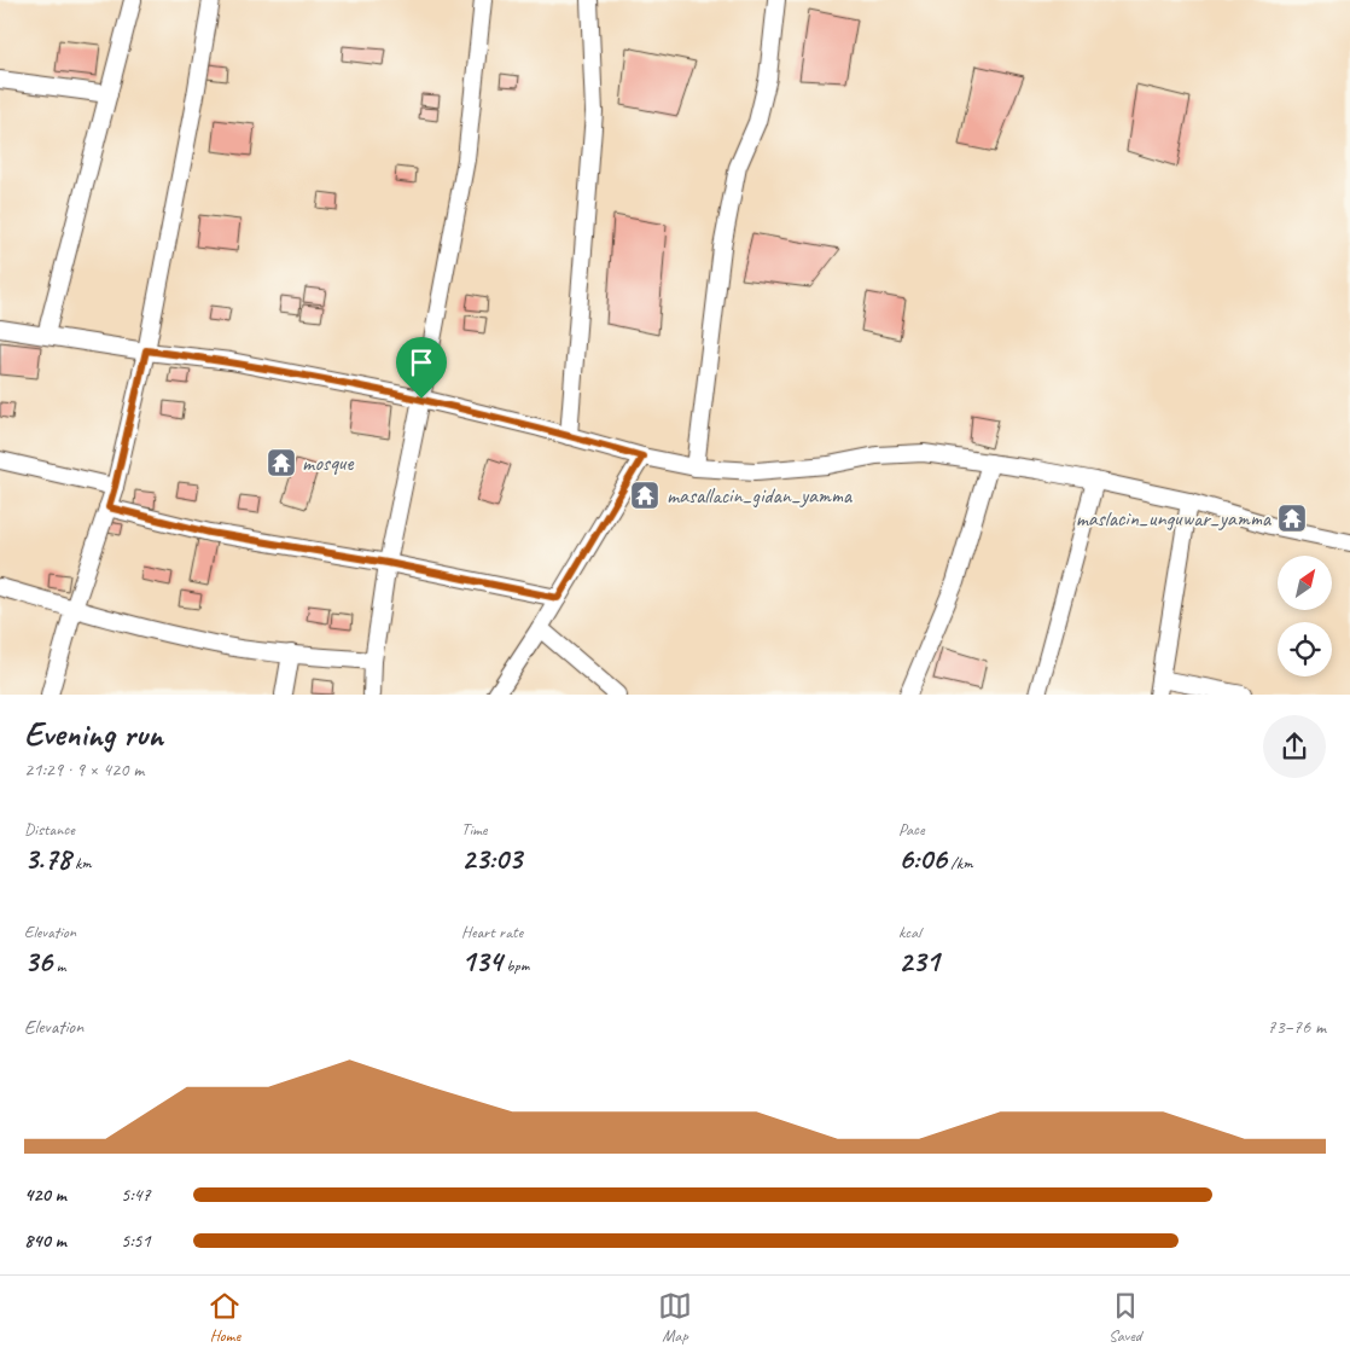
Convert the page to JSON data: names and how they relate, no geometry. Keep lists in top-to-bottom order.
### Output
{
  "places": {
    "temple": ["mosque", "masallacin_gidan_yamma", "maslacin_unguwar_yamma"]
  },
  "north": "top right",
  "page": {
    "heading": ["Evening run", "21:29 · 9 × 420 m"],
    "stats": [
      ["Distance", "3.78 km"],
      ["Time", "23:03"],
      ["Pace", "6:06 /km"],
      ["Elevation", "36 m"],
      ["Heart rate", "134 bpm"],
      ["kcal", "231"]
    ],
    "chart": ["Elevation", "73–76 m"],
    "list": [
      {
        "name": "420 m",
        "note": "5:47"
      },
      {
        "name": "840 m",
        "note": "5:51"
      }
    ],
    "tabs": ["Home", "Map", "Saved"]
  }
}
